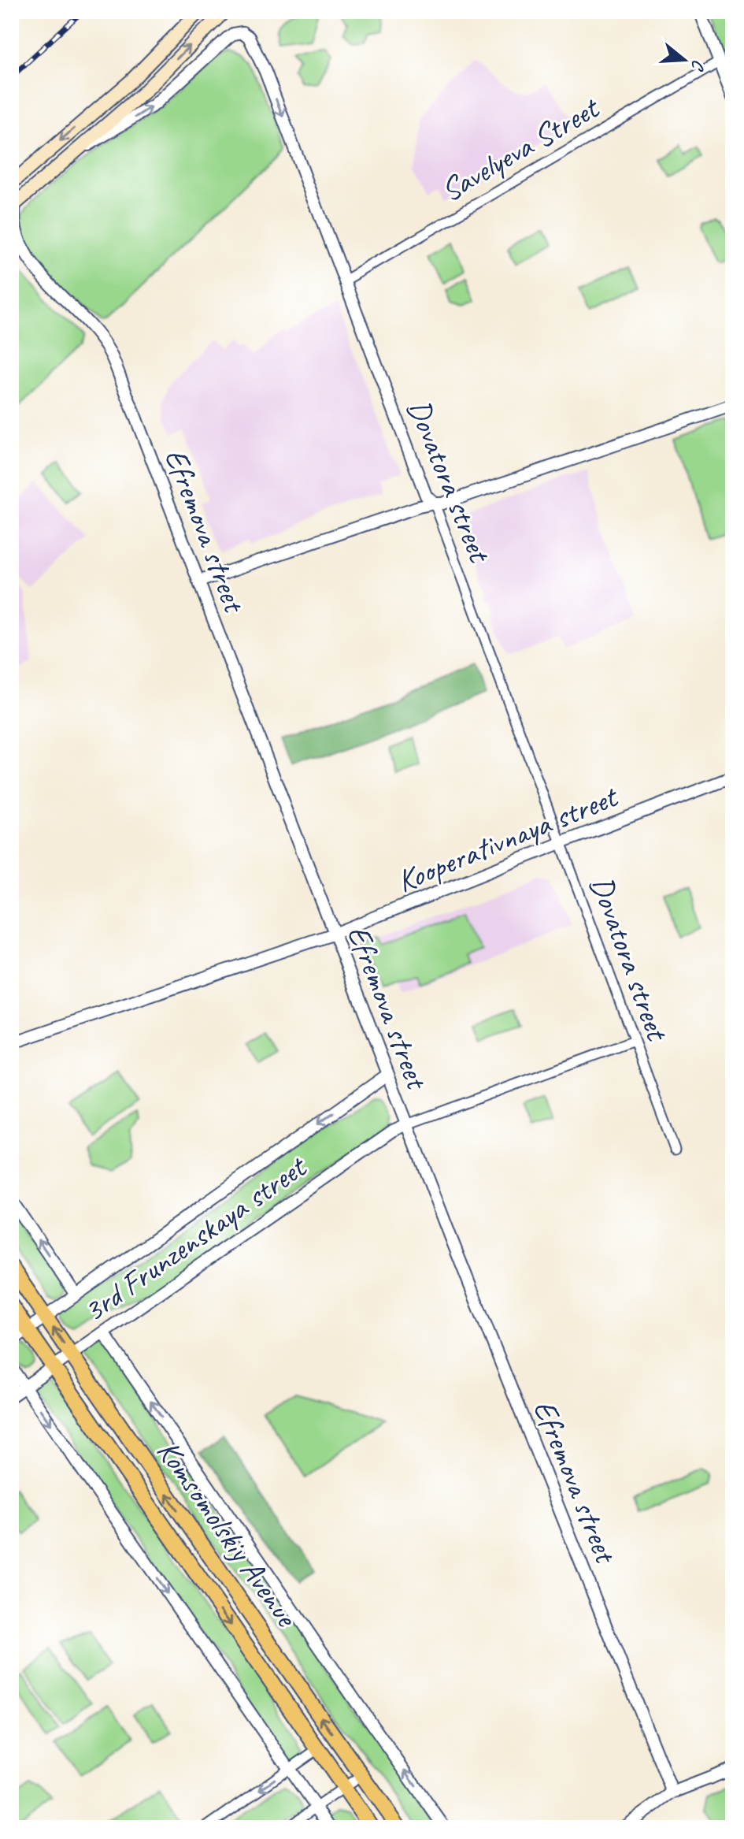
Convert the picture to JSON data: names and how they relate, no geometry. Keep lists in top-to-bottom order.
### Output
{
  "streets": {
    "main road": ["Komsomolskiy Avenue"],
    "street": [
      "Savelyeva Street",
      "Dovatora street",
      "Efremova street",
      "Kooperativnaya street",
      "3rd Frunzenskaya street"
    ]
  },
  "crossings": [
    ["Savelyeva Street", "Dovatora street"],
    ["Dovatora street", "Kooperativnaya street"],
    ["Efremova street", "Kooperativnaya street"],
    ["Efremova street", "3rd Frunzenskaya street"],
    ["3rd Frunzenskaya street", "Komsomolskiy Avenue"]
  ],
  "north": "right"
}
